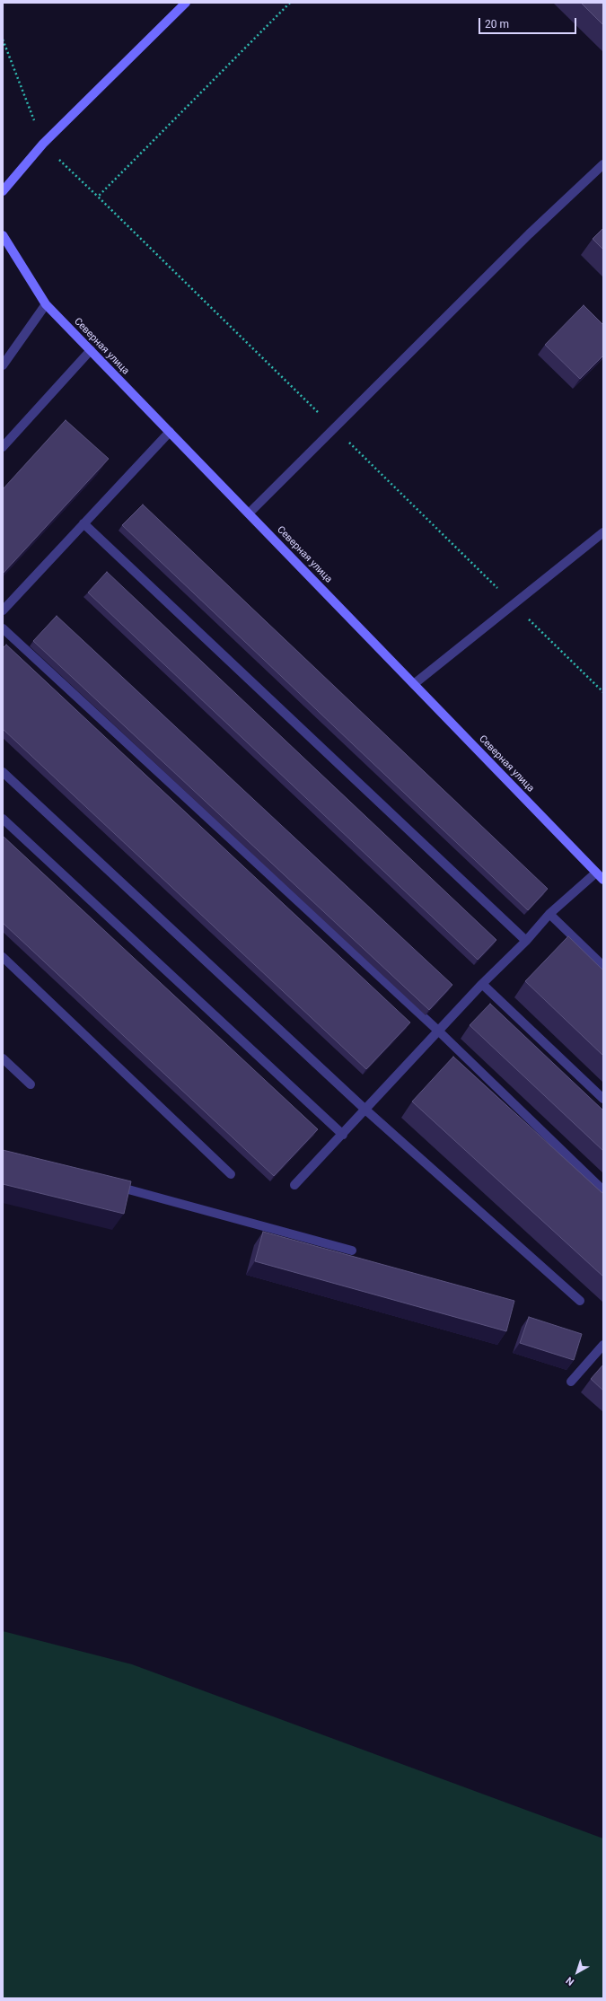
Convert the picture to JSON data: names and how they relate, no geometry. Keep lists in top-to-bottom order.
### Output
{
  "streets": {
    "street": ["Северная улица"]
  },
  "scale_bar": "20 m",
  "north": "bottom left"
}
